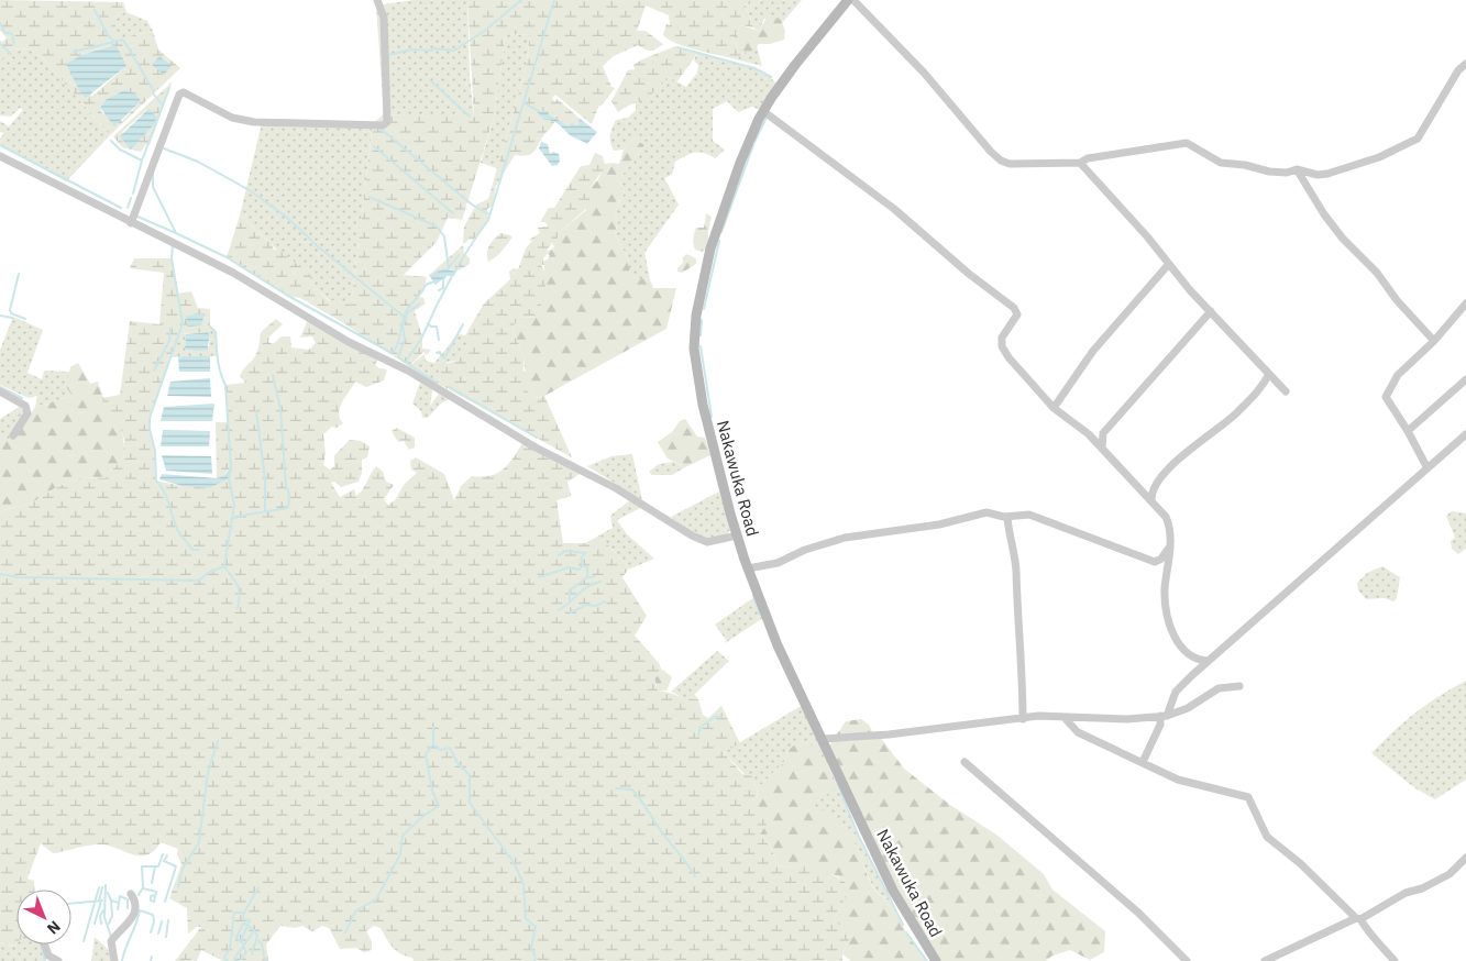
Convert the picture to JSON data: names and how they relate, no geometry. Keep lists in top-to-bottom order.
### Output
{
  "streets": {
    "main road": ["Nakawuka Road"]
  },
  "north": "bottom right"
}
